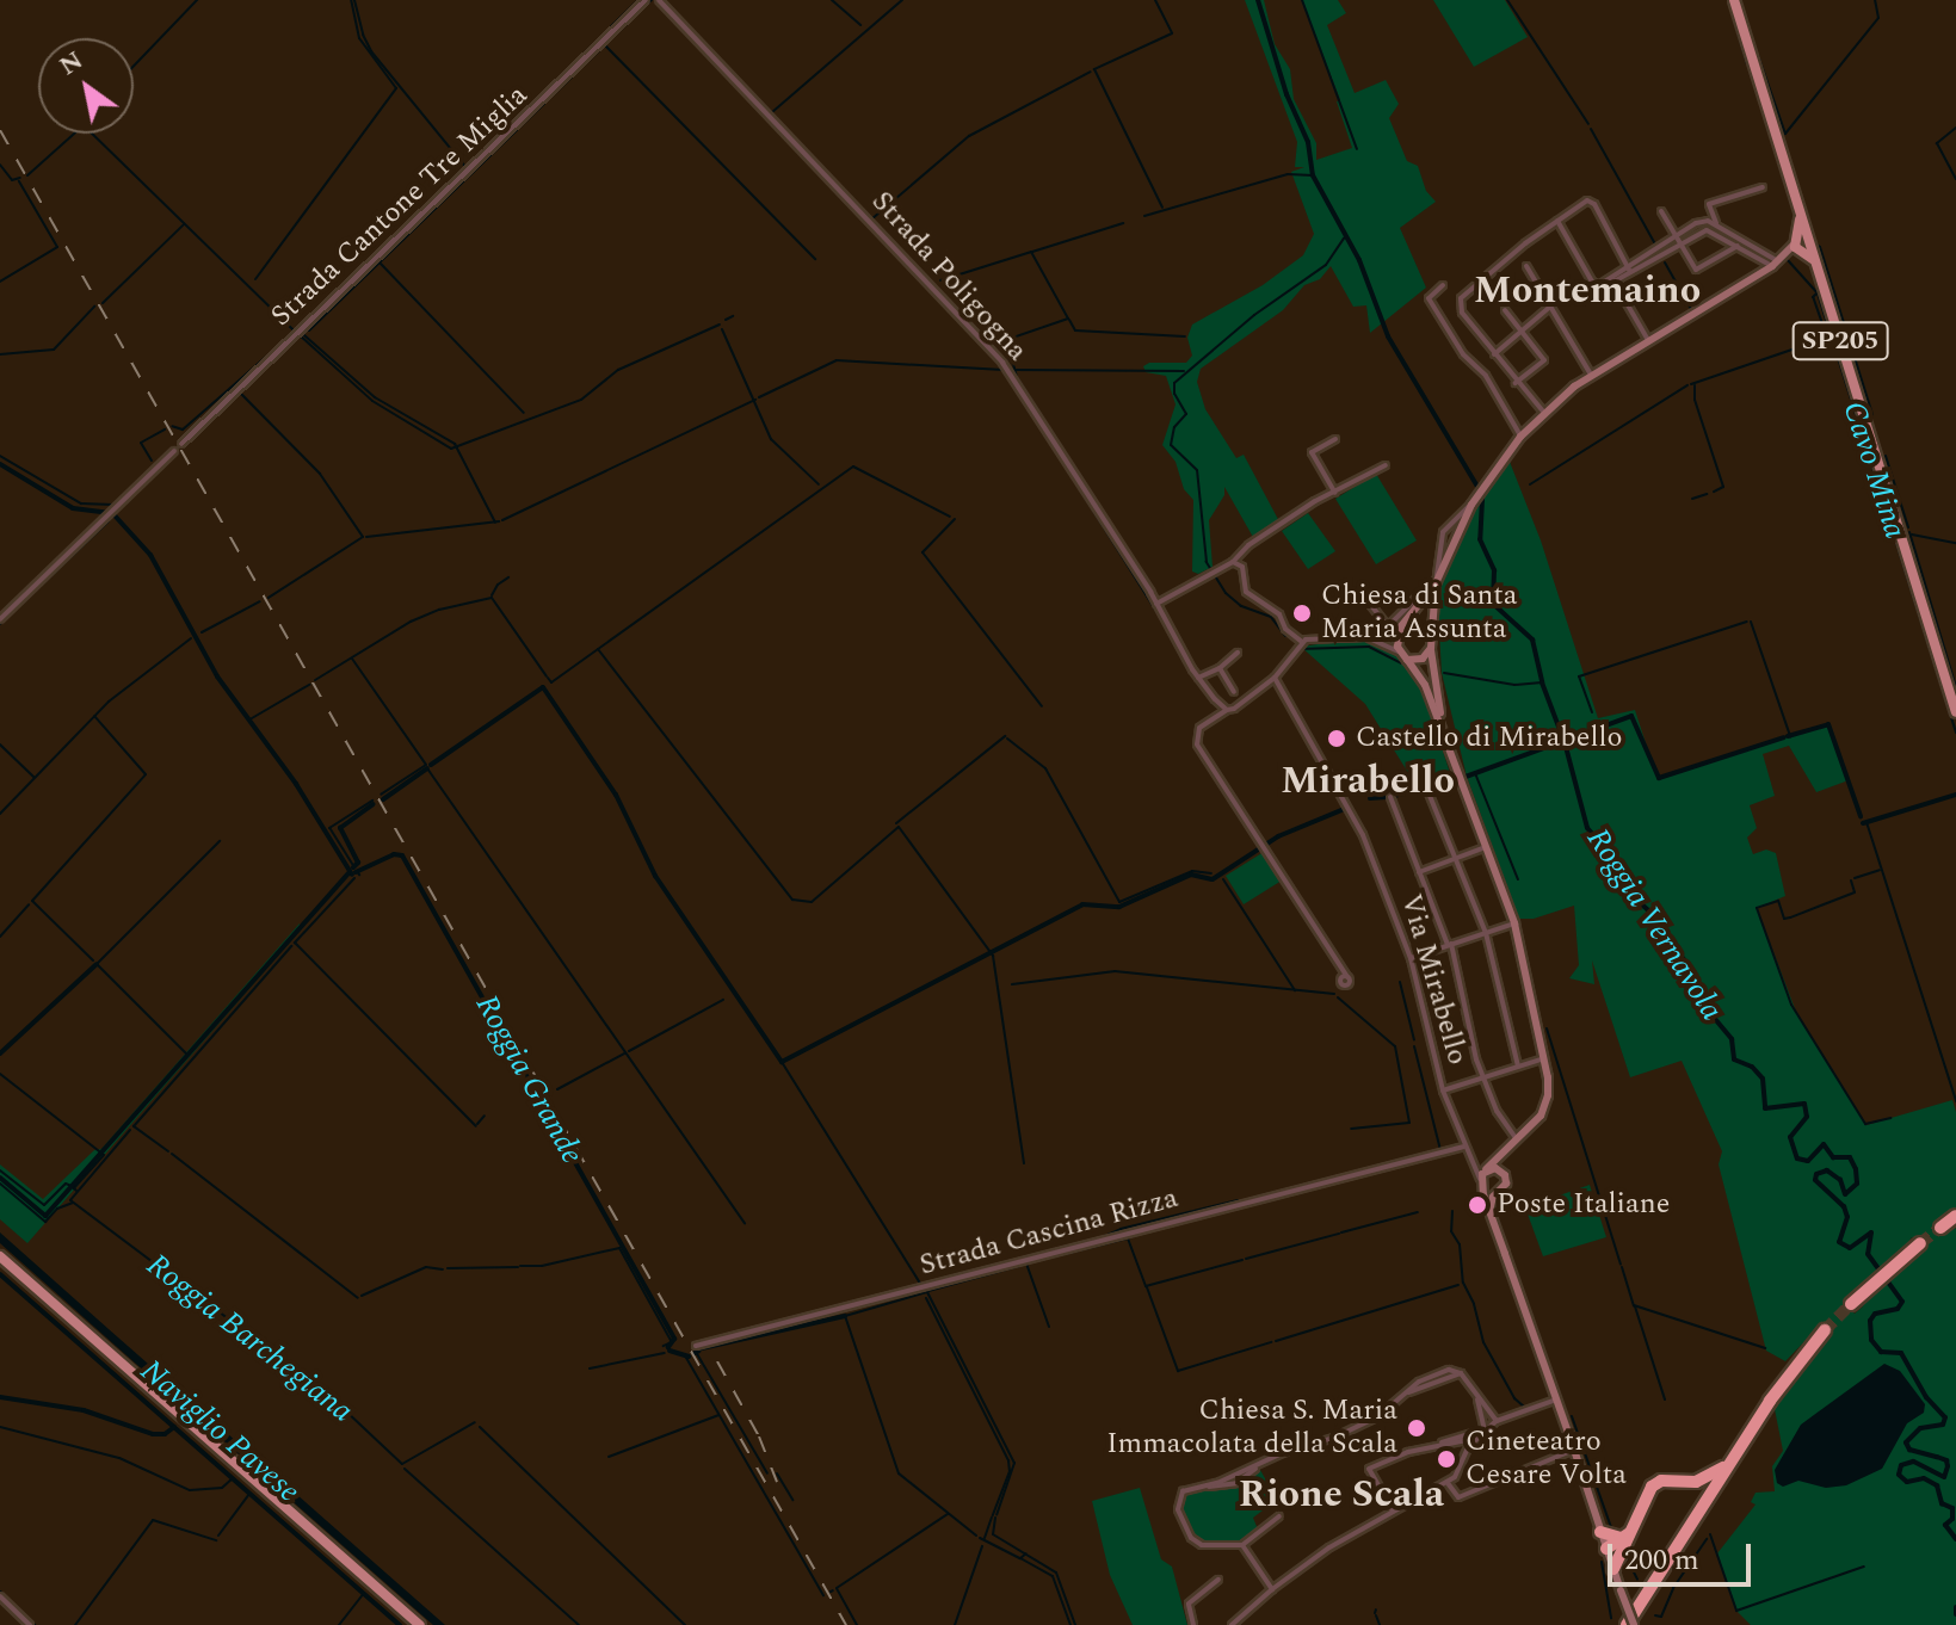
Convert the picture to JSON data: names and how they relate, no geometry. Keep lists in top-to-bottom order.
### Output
{
  "streets": {
    "main road": ["SP205"],
    "street": [
      "Strada Cantone Tre Miglia",
      "Strada Poligogna",
      "Via Mirabello",
      "Strada Cascina Rizza"
    ]
  },
  "crossings": [
    ["Via Mirabello", "Strada Cascina Rizza"]
  ],
  "districts": ["Montemaino", "Mirabello", "Rione Scala"],
  "water": [
    "Cavo Mina",
    "Roggia Vernavola",
    "Roggia Grande",
    "Roggia Barchegiana",
    "Naviglio Pavese"
  ],
  "places": [
    "Chiesa di Santa Maria Assunta",
    "Castello di Mirabello",
    "Poste Italiane",
    "Chiesa S. Maria Immacolata della Scala",
    "Cineteatro Cesare Volta"
  ],
  "scale_bar": "200 m",
  "north": "top left"
}
